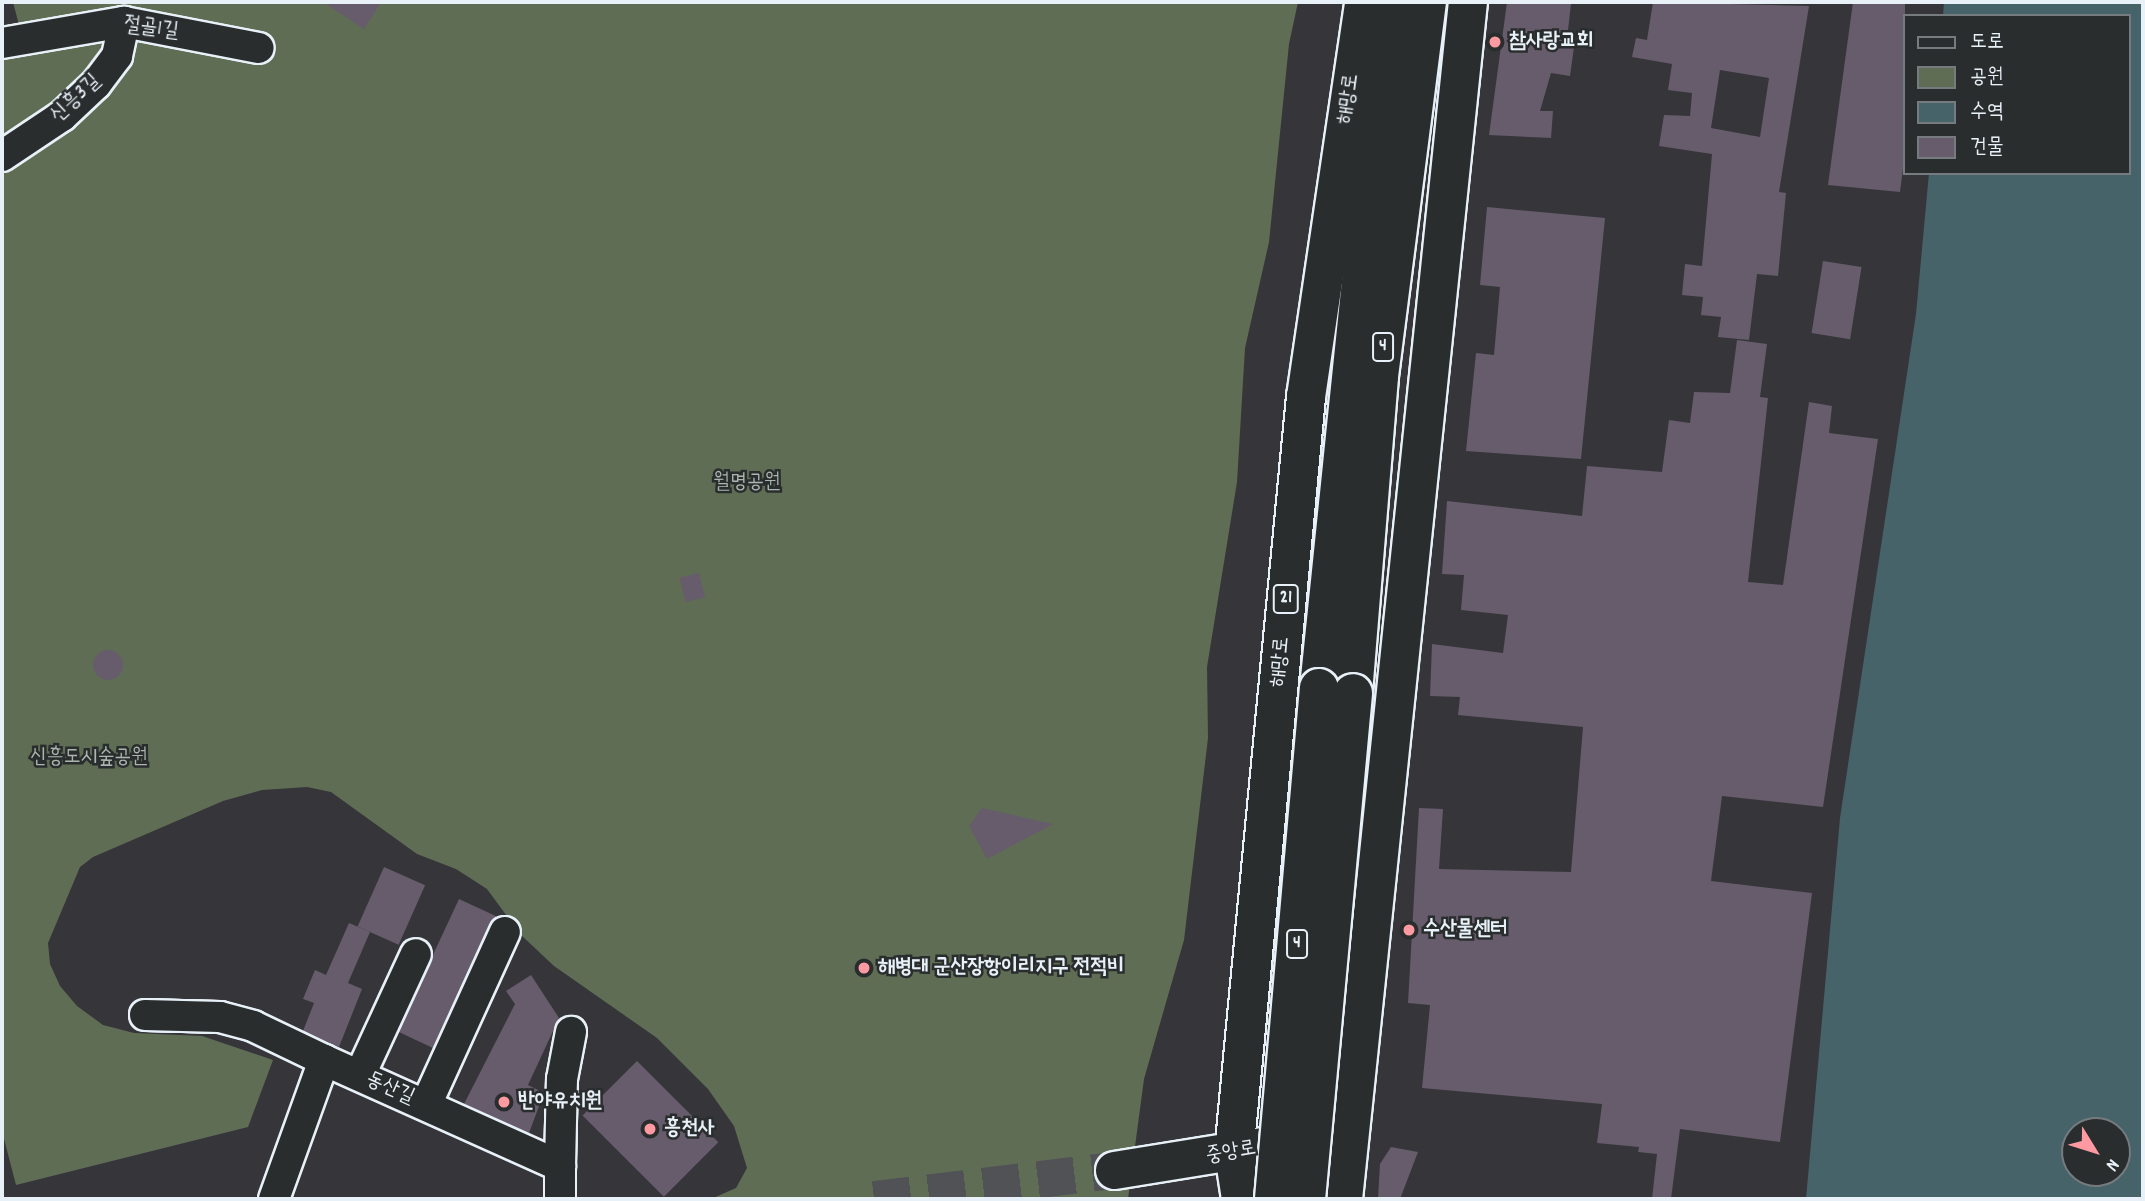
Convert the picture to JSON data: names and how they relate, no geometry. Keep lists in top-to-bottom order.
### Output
{
  "streets": {
    "main road": ["해망로", "4", "21"],
    "street": [
      "절골1길",
      "신흥3길",
      "동산길",
      "중앙로"
    ]
  },
  "crossings": [
    ["절골1길", "신흥3길"],
    ["해망로", "중앙로"]
  ],
  "parks": ["월명공원", "신흥도시숲공원"],
  "places": [
    "참사랑교회",
    "수산물센터",
    "해병대 군산장항이리지구 전적비",
    "반야유치원",
    "흥천사"
  ],
  "legend": [
    "도로",
    "공원",
    "수역",
    "건물"
  ],
  "north": "bottom right"
}
